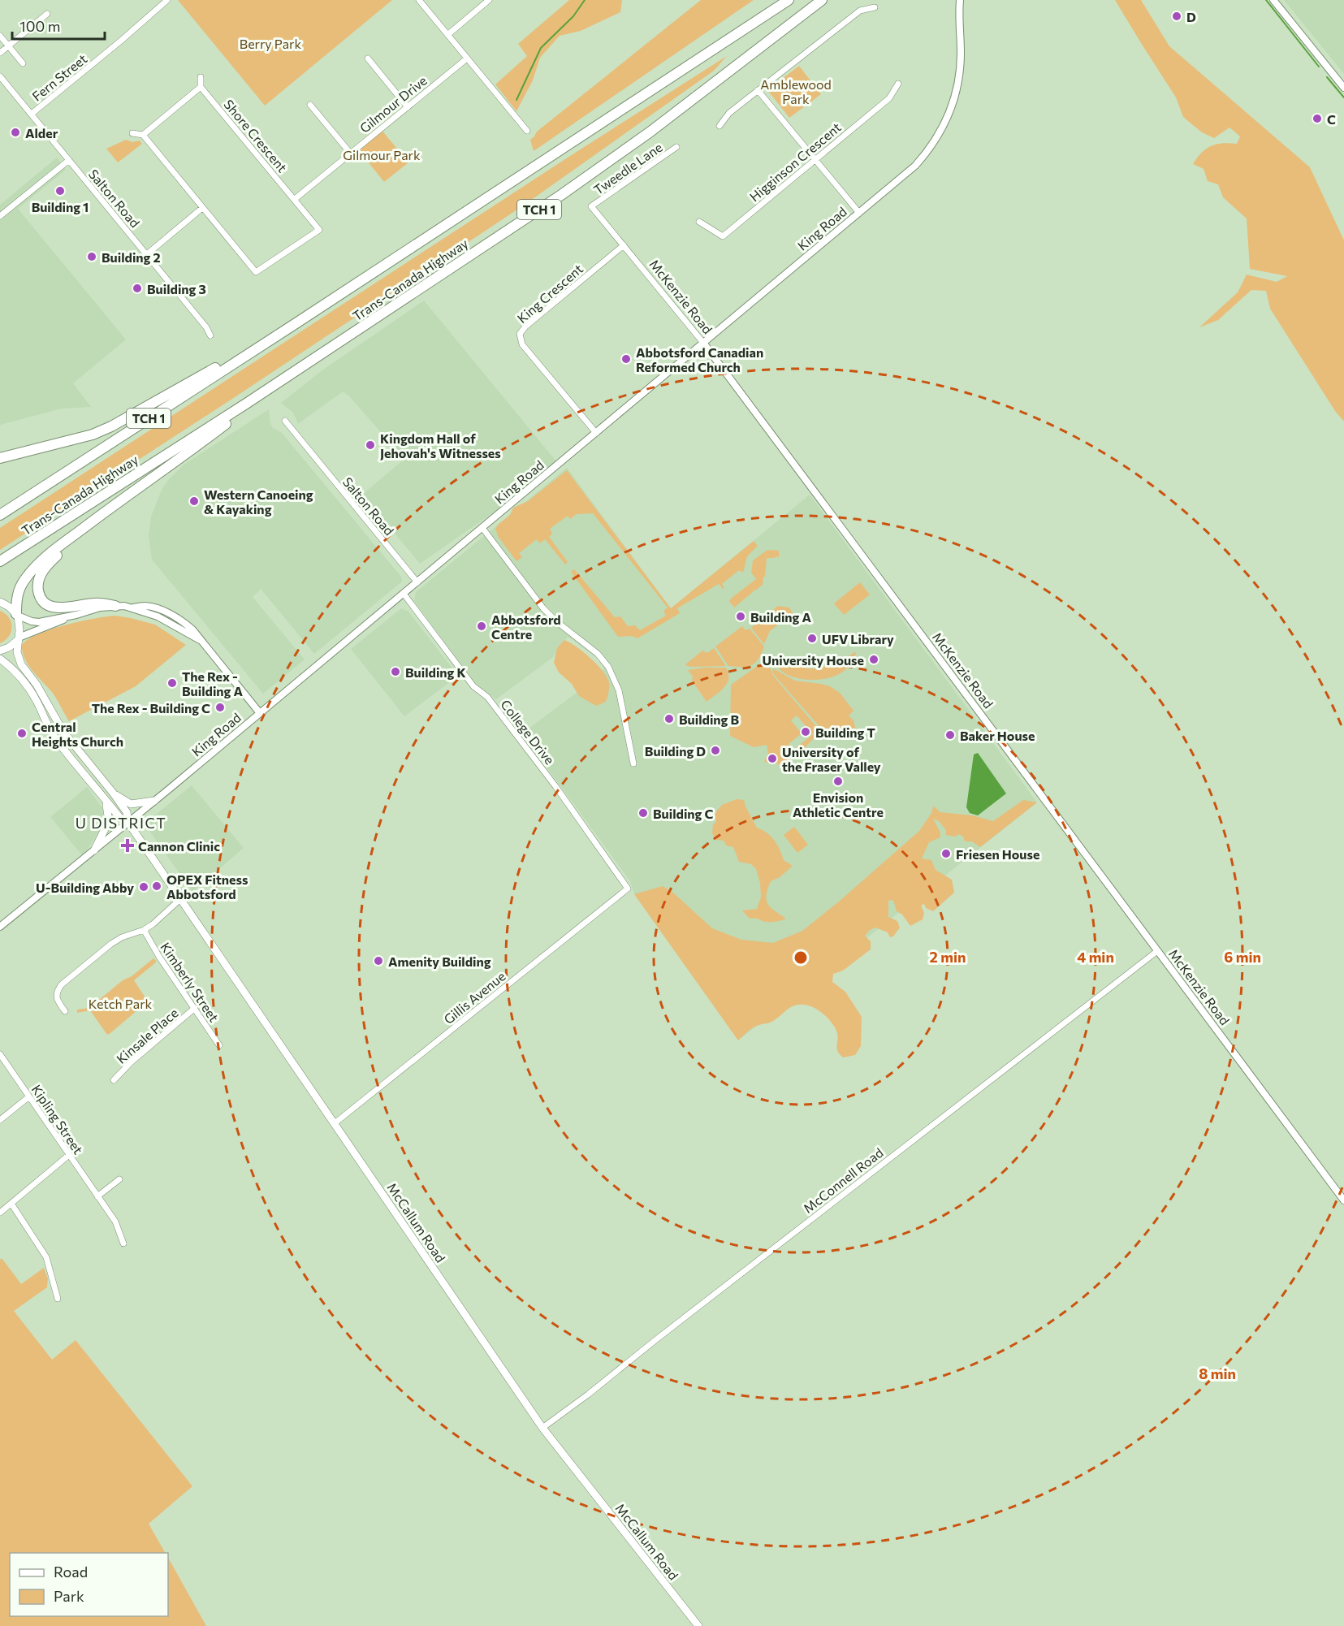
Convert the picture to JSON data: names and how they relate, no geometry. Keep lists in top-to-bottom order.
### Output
{
  "streets": {
    "highway": ["TCH 1", "Trans-Canada Highway"],
    "main road": ["McCallum Road"],
    "street": [
      "Fern Street",
      "Gilmour Drive",
      "Shore Crescent",
      "Higginson Crescent",
      "Tweedle Lane",
      "Salton Road",
      "King Road",
      "King Crescent",
      "McKenzie Road",
      "College Drive",
      "Kimberly Street",
      "Gillis Avenue",
      "Kinsale Place",
      "Kipling Street",
      "McConnell Road"
    ]
  },
  "crossings": [
    ["Fern Street", "Salton Road"],
    ["Gilmour Drive", "Shore Crescent"],
    ["Tweedle Lane", "McKenzie Road"],
    ["Salton Road", "King Road"],
    ["King Road", "King Crescent"],
    ["King Road", "McKenzie Road"],
    ["King Road", "College Drive"],
    ["King Road", "McCallum Road"],
    ["King Crescent", "McKenzie Road"],
    ["McKenzie Road", "McConnell Road"],
    ["College Drive", "Gillis Avenue"],
    ["Kimberly Street", "Kinsale Place"],
    ["Gillis Avenue", "McCallum Road"],
    ["McConnell Road", "McCallum Road"]
  ],
  "districts": ["U DISTRICT"],
  "parks": [
    "Berry Park",
    "Amblewood Park",
    "Gilmour Park",
    "Ketch Park"
  ],
  "places": {
    "other": [
      "D",
      "C",
      "Alder",
      "Building 1",
      "Building 2",
      "Building 3",
      "Abbotsford Canadian Reformed Church",
      "Kingdom Hall of Jehovah's Witnesses",
      "Western Canoeing & Kayaking",
      "Building A",
      "Abbotsford Centre",
      "UFV Library",
      "University House",
      "Building K",
      "The Rex - Building A",
      "The Rex - Building C",
      "Building B",
      "Building T",
      "Central Heights Church",
      "Baker House",
      "Building D",
      "University of the Fraser Valley",
      "Envision Athletic Centre",
      "Building C",
      "Friesen House",
      "OPEX Fitness Abbotsford",
      "U-Building Abby",
      "Amenity Building"
    ],
    "health": ["Cannon Clinic"]
  },
  "legend": ["Road", "Park"],
  "scale_bar": "100 m",
  "rings": [
    "2 min",
    "4 min",
    "6 min",
    "8 min"
  ]
}
